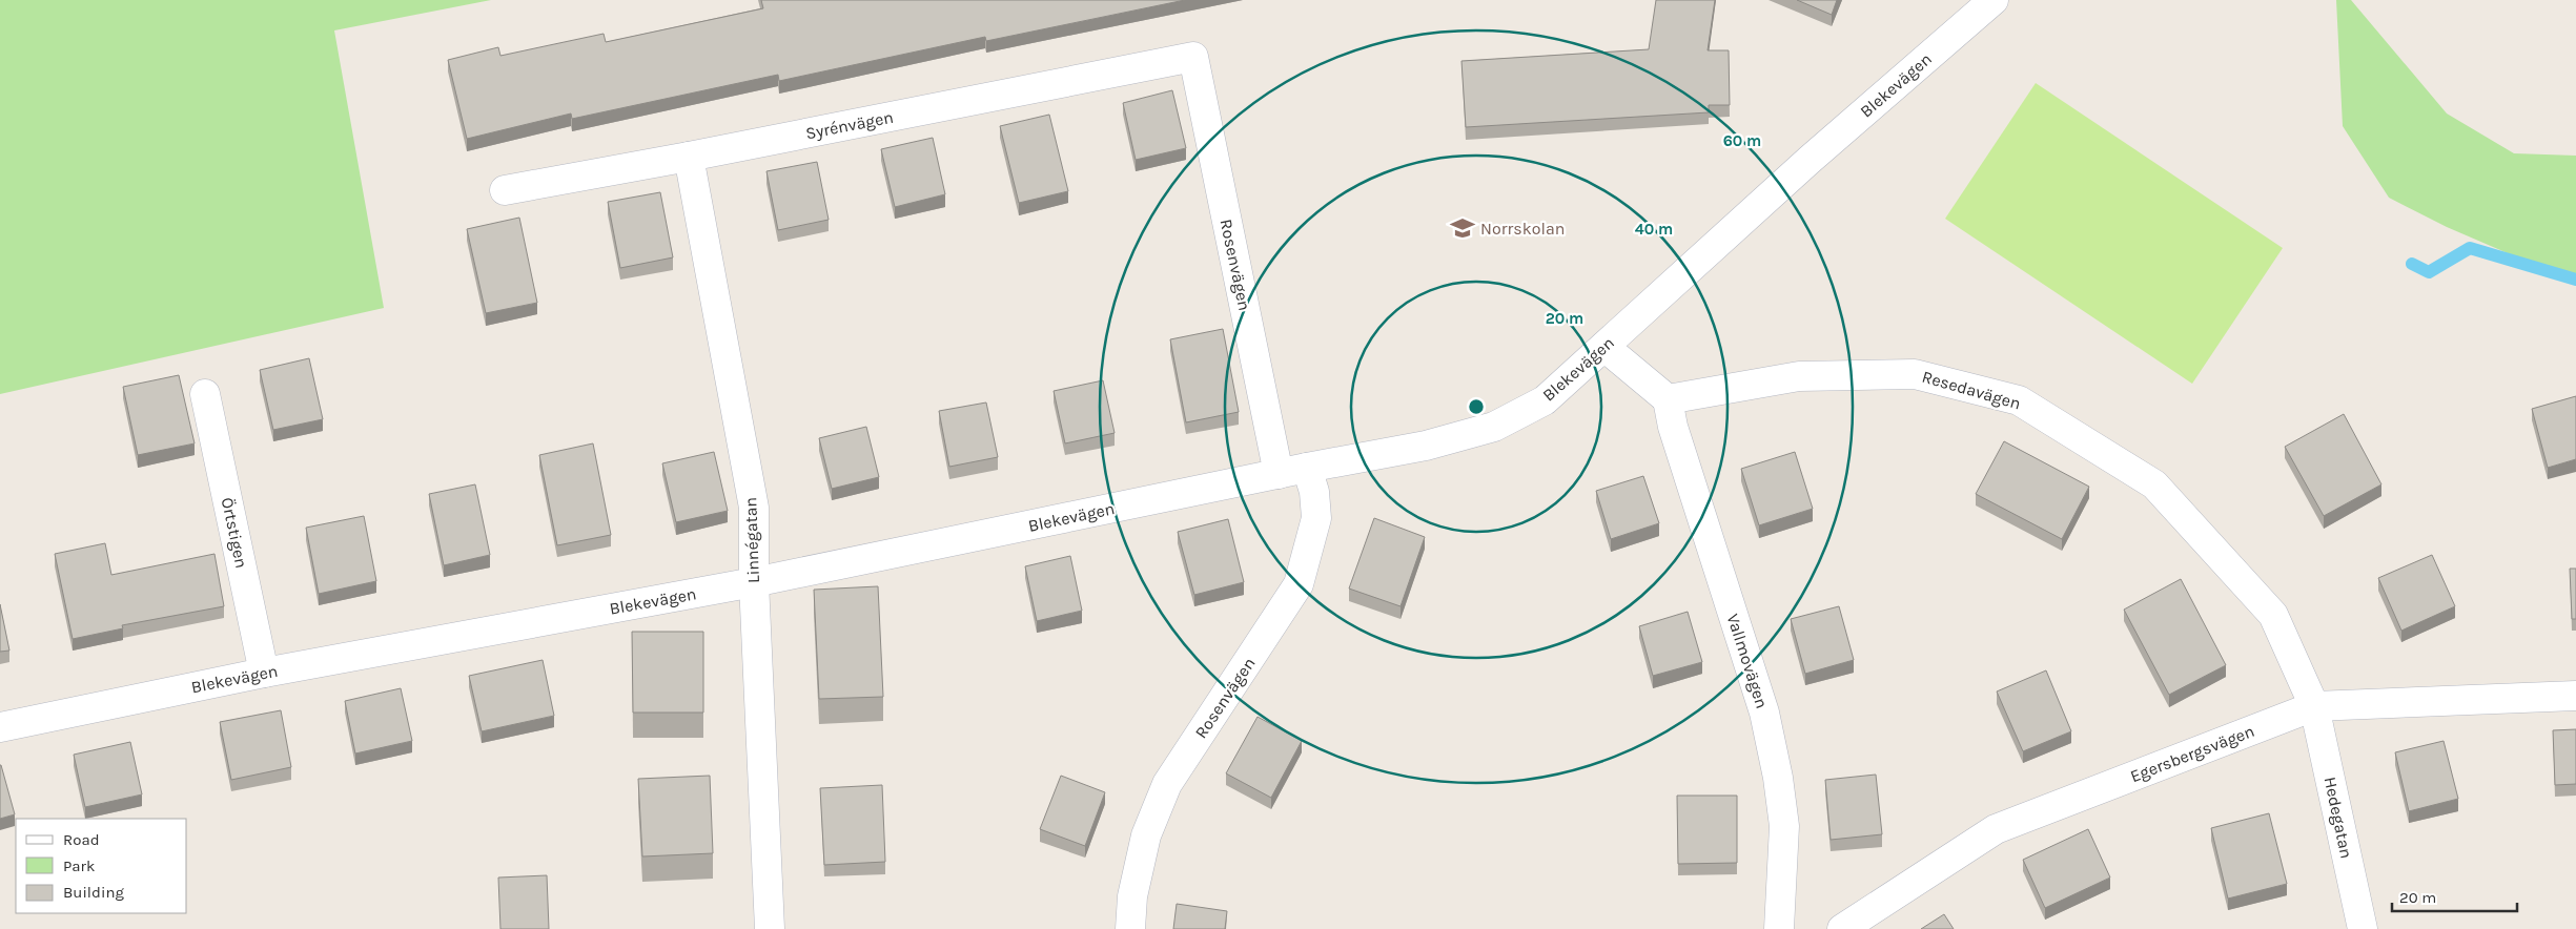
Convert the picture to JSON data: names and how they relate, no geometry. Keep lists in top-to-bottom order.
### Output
{
  "streets": {
    "street": [
      "Blekevägen",
      "Syrénvägen",
      "Rosenvägen",
      "Resedavägen",
      "Örtstigen",
      "Linnégatan",
      "Vallmovägen",
      "Egersbergsvägen",
      "Hedegatan"
    ]
  },
  "crossings": [
    ["Blekevägen", "Rosenvägen"],
    ["Blekevägen", "Örtstigen"],
    ["Blekevägen", "Linnégatan"],
    ["Syrénvägen", "Rosenvägen"],
    ["Syrénvägen", "Linnégatan"],
    ["Resedavägen", "Vallmovägen"],
    ["Resedavägen", "Egersbergsvägen"],
    ["Resedavägen", "Hedegatan"],
    ["Egersbergsvägen", "Hedegatan"]
  ],
  "places": {
    "school or university": ["Norrskolan"]
  },
  "legend": ["Road", "Park", "Building"],
  "scale_bar": "20 m",
  "rings": ["60 m", "40 m", "20 m"]
}
